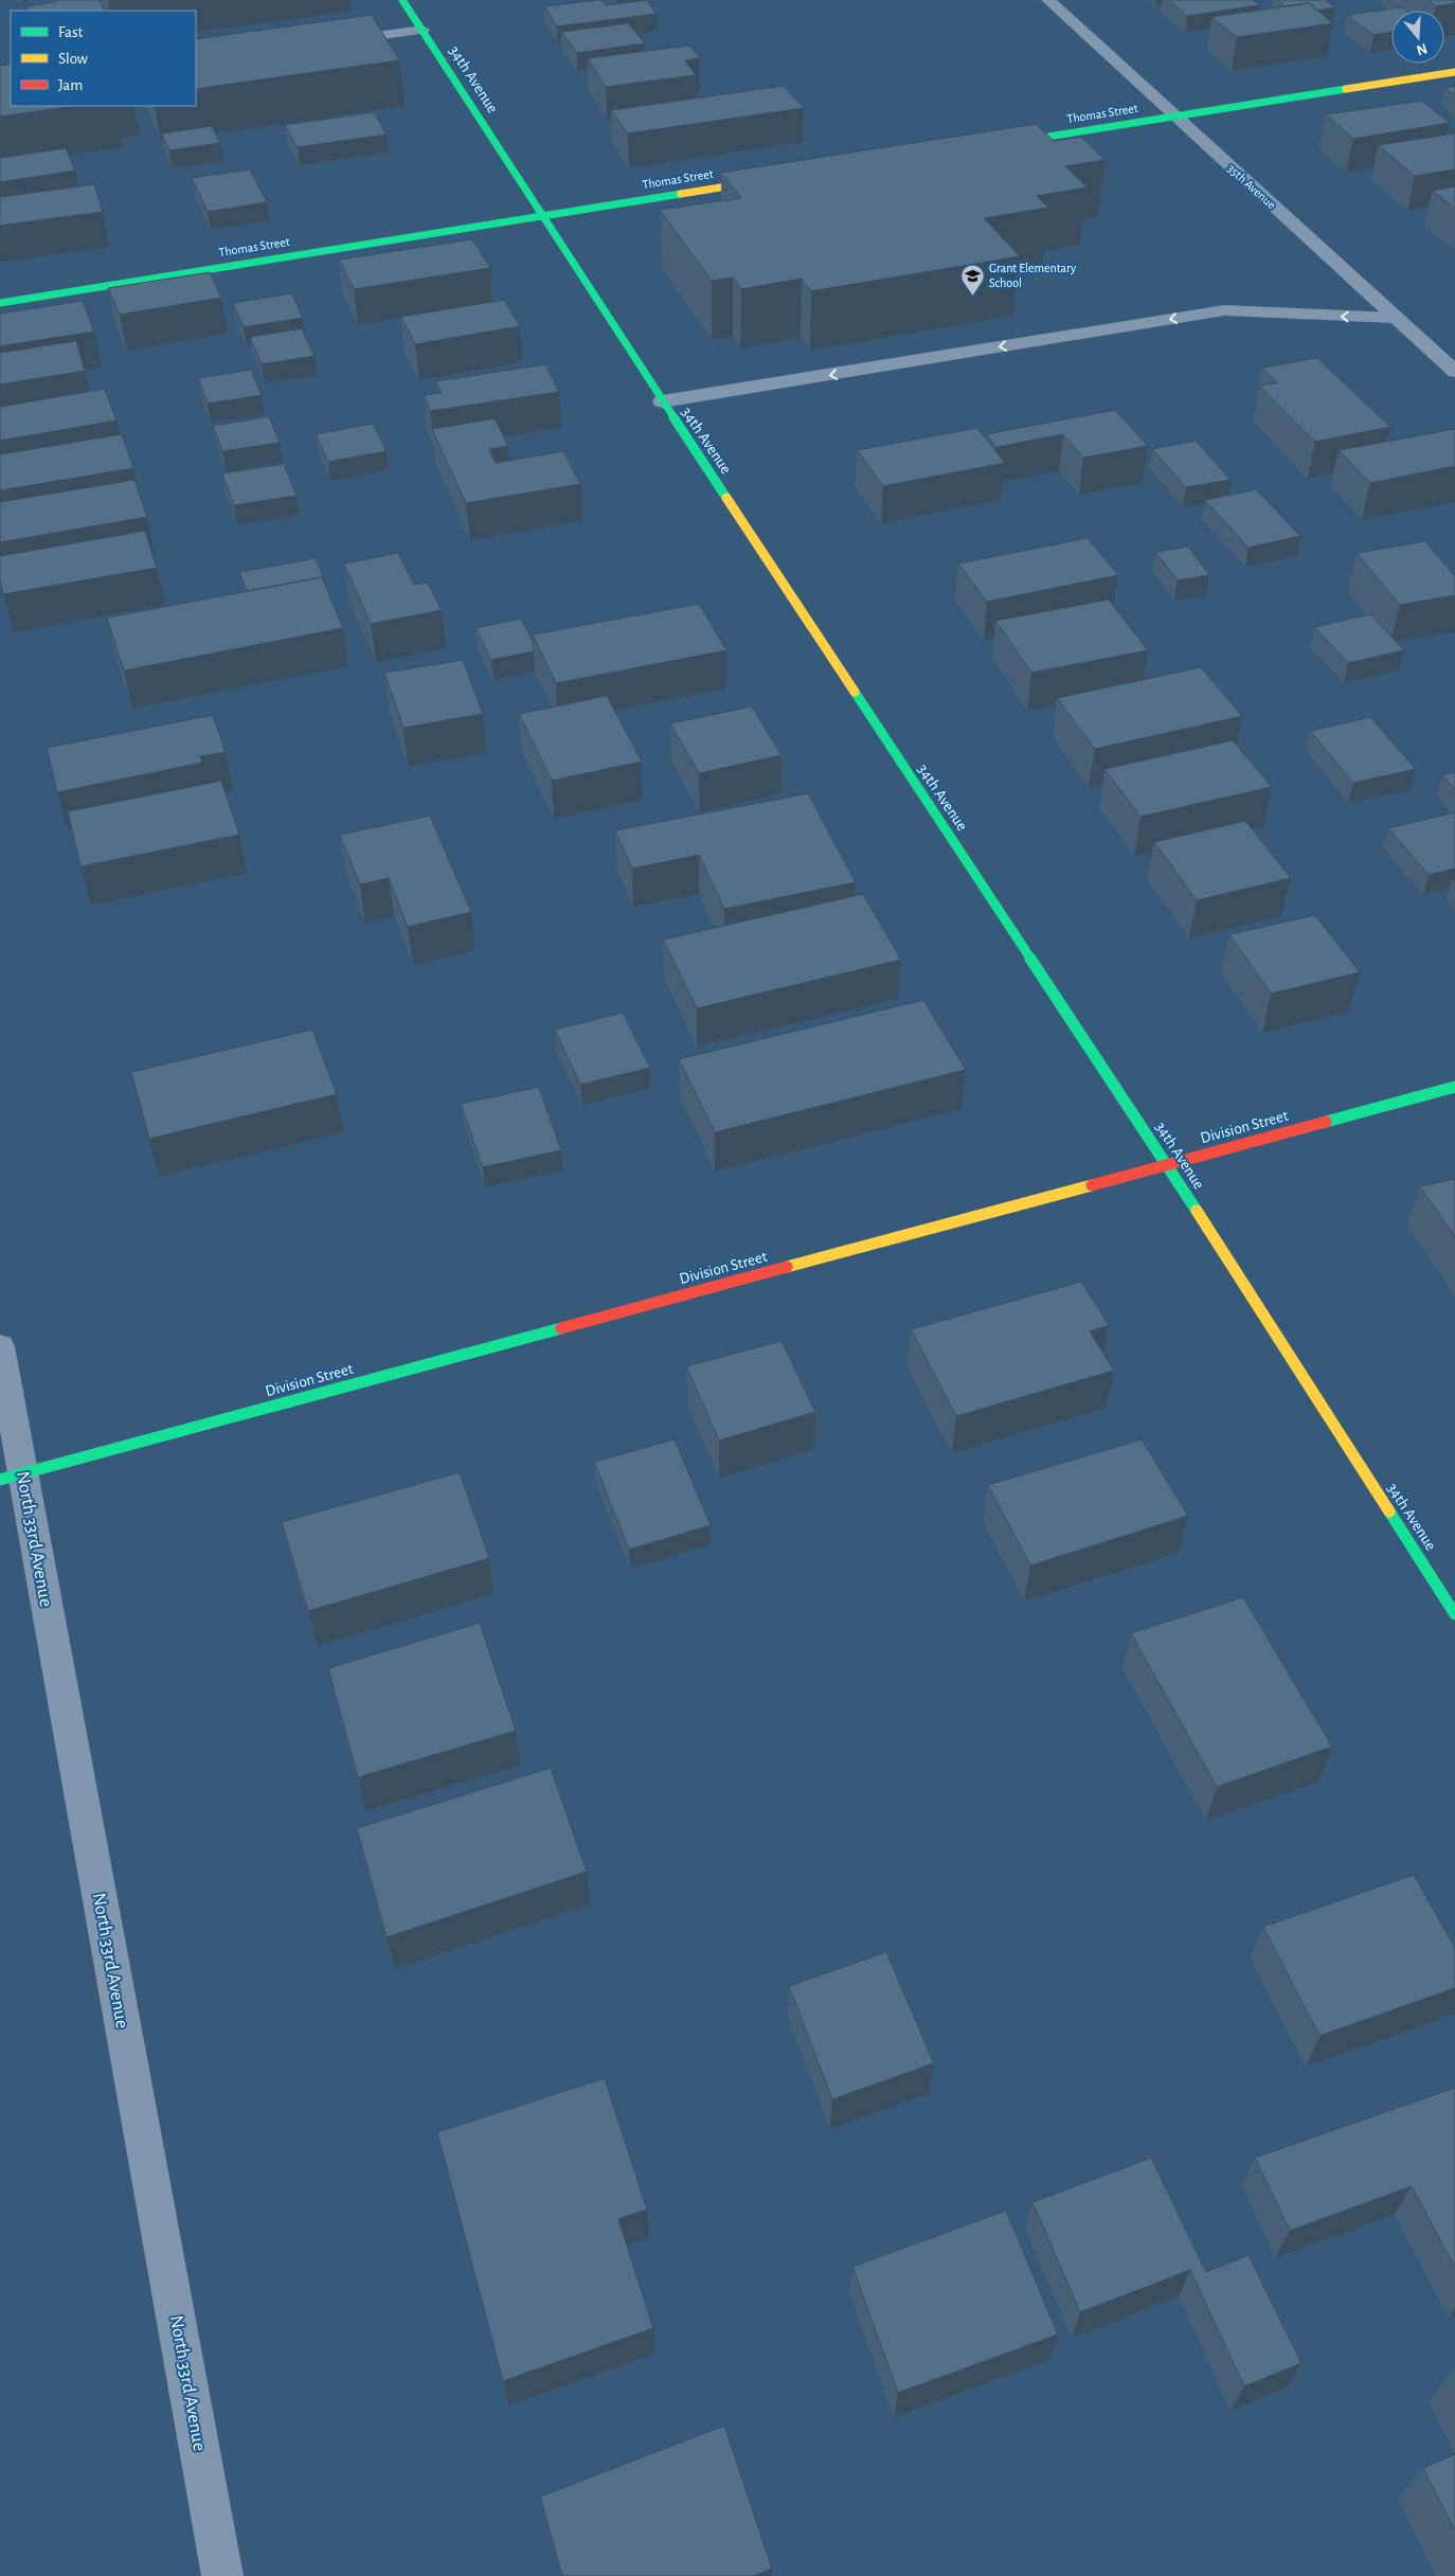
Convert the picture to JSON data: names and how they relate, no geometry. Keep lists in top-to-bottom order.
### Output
{
  "streets": {
    "street": [
      "34th Avenue",
      "Thomas Street",
      "35th Avenue",
      "Division Street",
      "North 33rd Avenue"
    ]
  },
  "crossings": [
    ["34th Avenue", "Thomas Street"],
    ["34th Avenue", "Division Street"],
    ["Thomas Street", "35th Avenue"],
    ["Division Street", "North 33rd Avenue"]
  ],
  "places": {
    "school or university": ["Grant Elementary School"]
  },
  "legend": ["Fast", "Slow", "Jam"],
  "north": "bottom"
}
